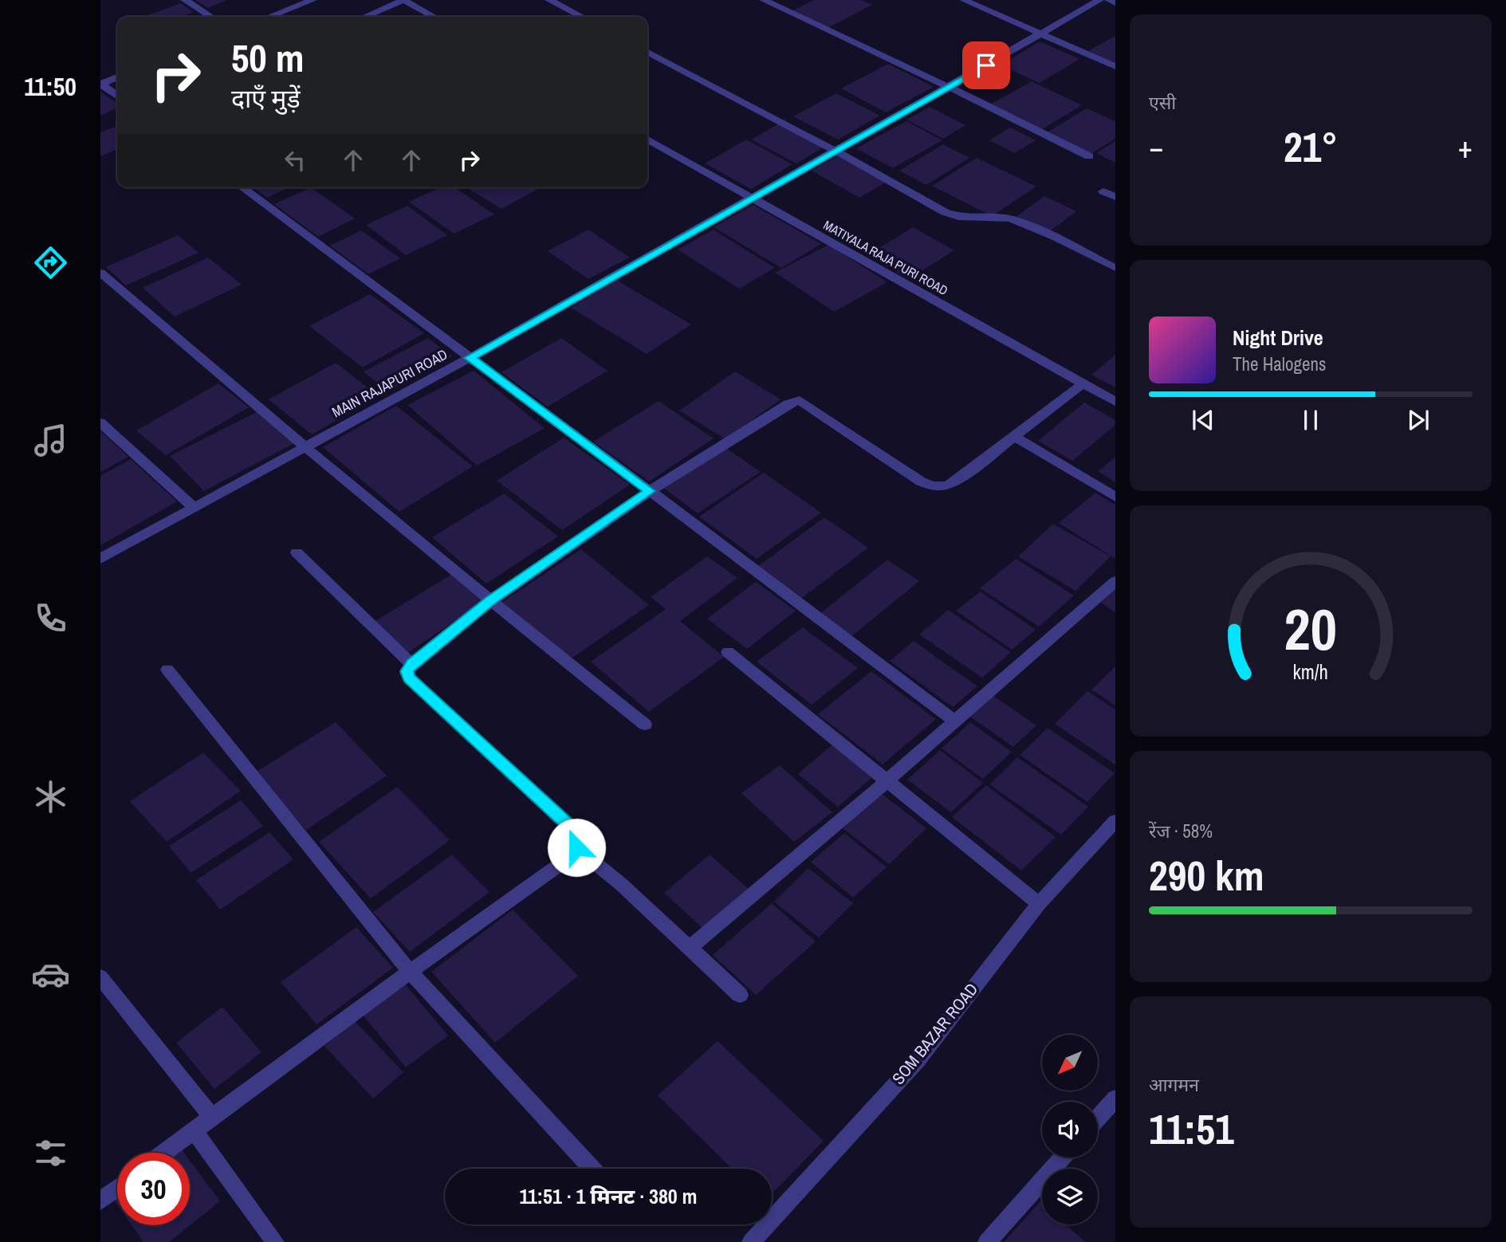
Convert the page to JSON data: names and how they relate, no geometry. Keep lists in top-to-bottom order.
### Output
{
  "streets": {
    "street": ["MATIYALA RAJA PURI ROAD", "MAIN RAJAPURI ROAD", "SOM BAZAR ROAD"]
  },
  "crossings": [
    ["MATIYALA RAJA PURI ROAD", "MAIN RAJAPURI ROAD"]
  ],
  "north": "bottom left",
  "page": {
    "tabs": "11:50",
    "tile": [
      "एसी",
      ["रेंज · 58%", "290 km"],
      ["आगमन", "11:51"]
    ],
    "turn": ["50 m", "दाएँ मुड़ें"],
    "heat": ["−", "21°", "+"],
    "song": ["Night Drive", "The Halogens"],
    "limit": "30",
    "trip": "11:51 · 1 मिनट · 380 m",
    "gauge": ["20", "km/h"]
  }
}
